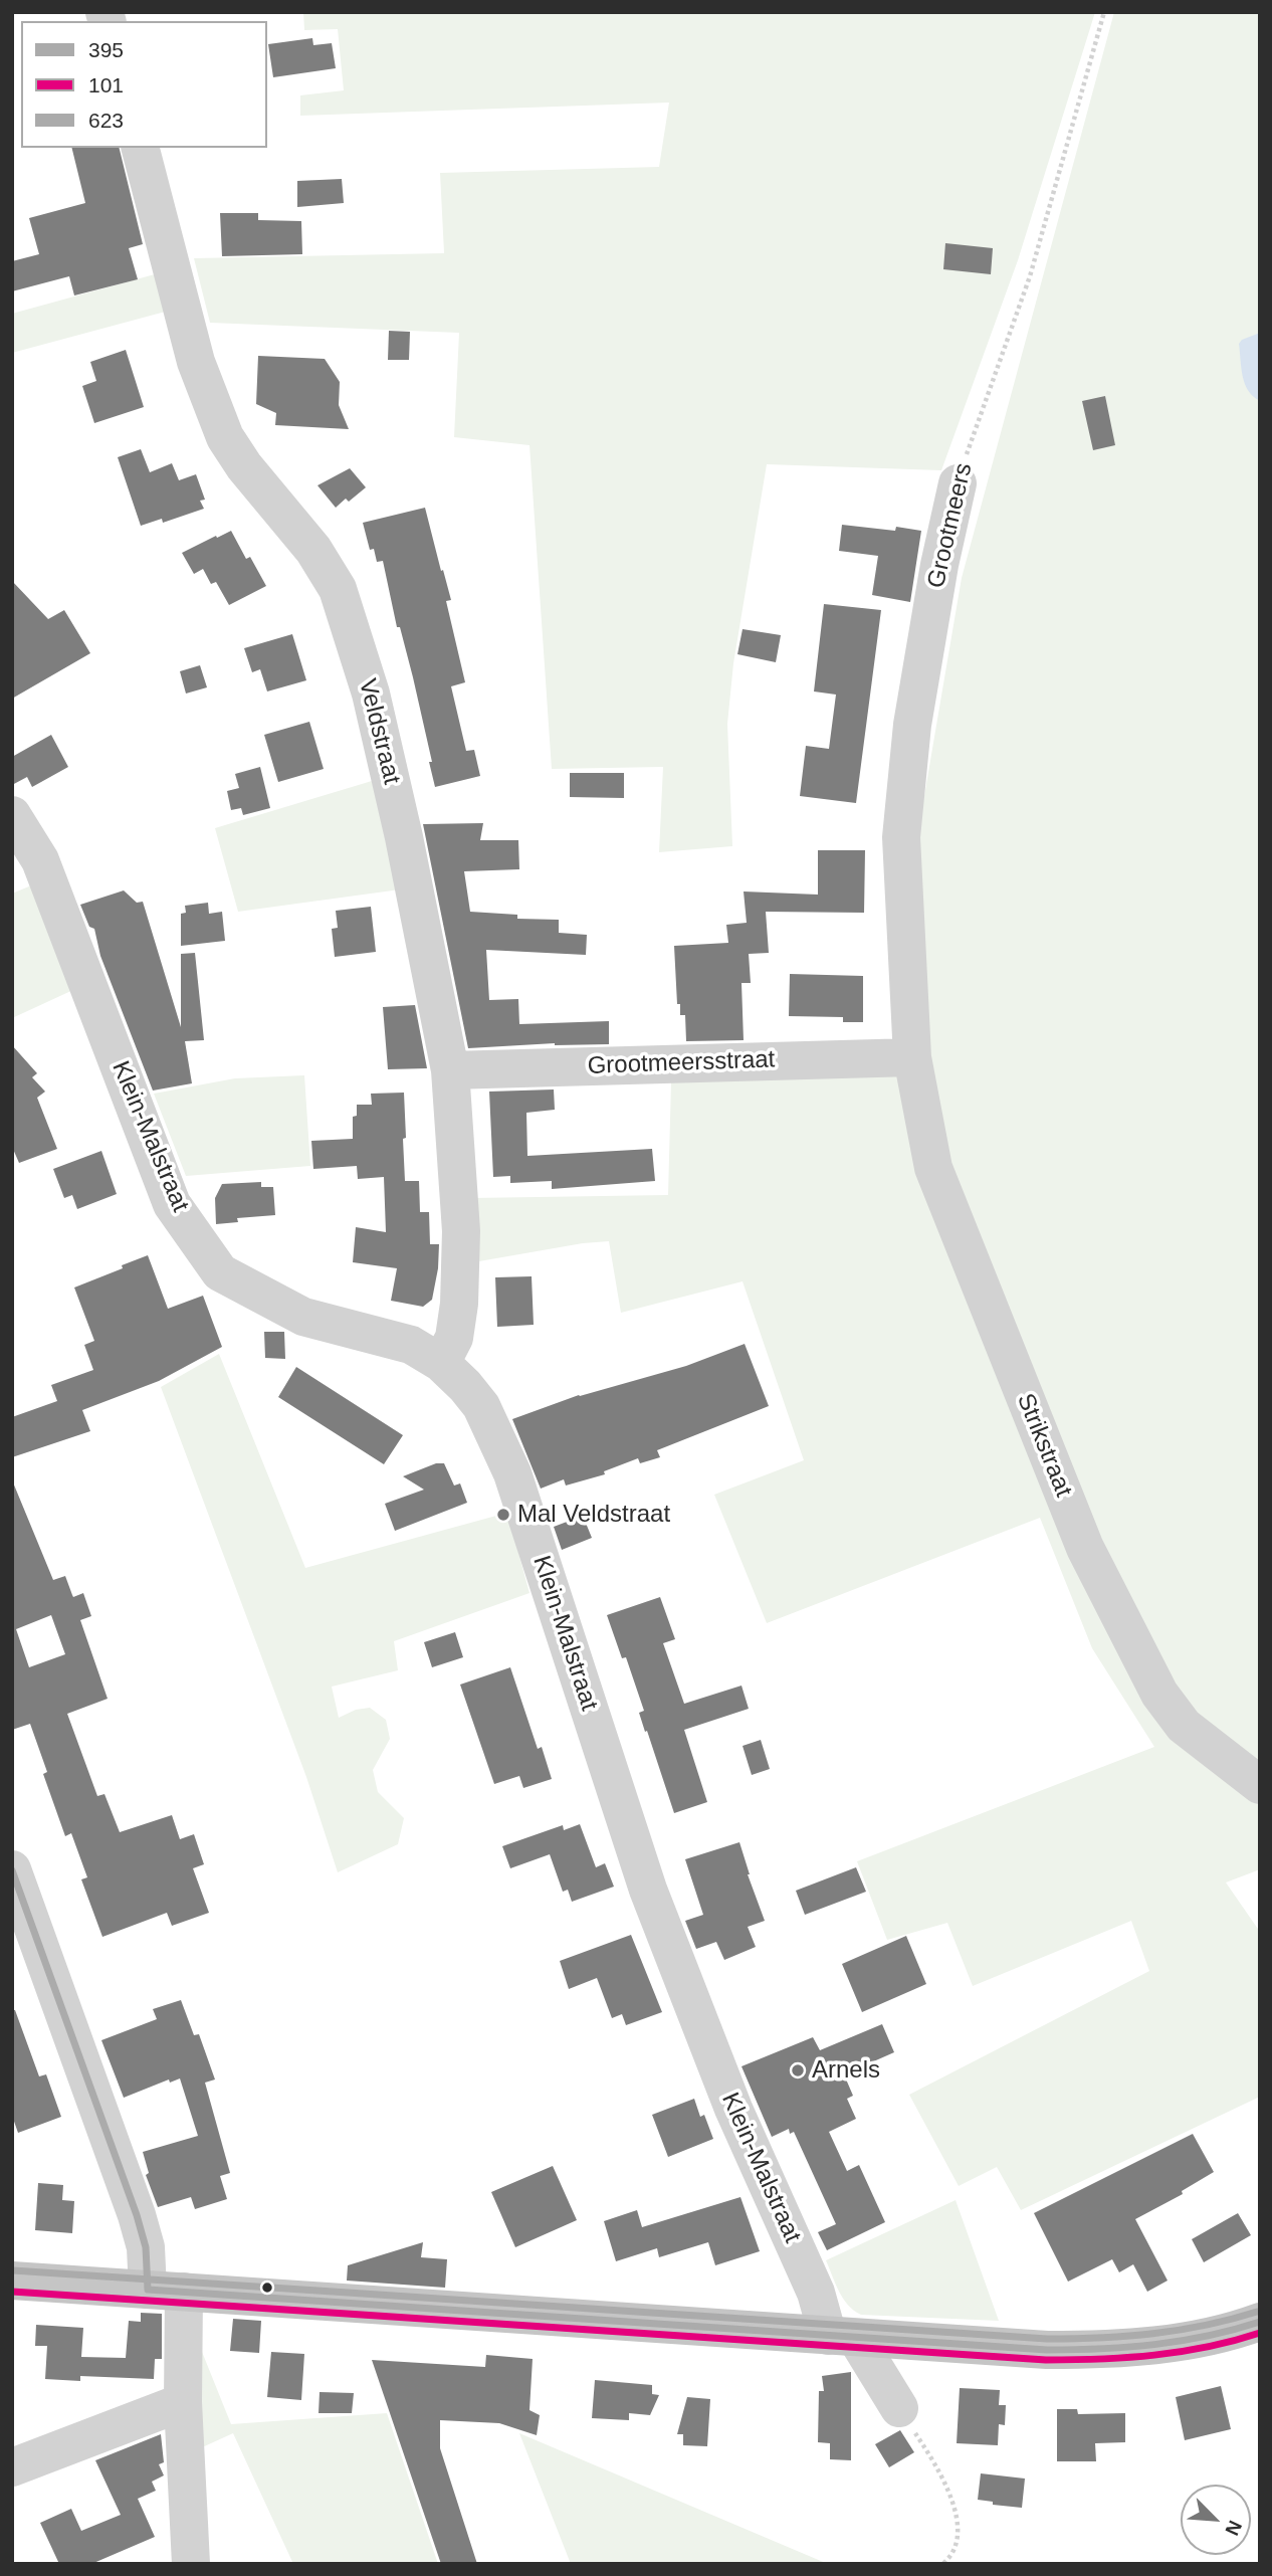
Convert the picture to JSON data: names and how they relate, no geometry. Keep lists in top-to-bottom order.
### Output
{
  "streets": {
    "street": [
      "Grootmeers",
      "Veldstraat",
      "Grootmeersstraat",
      "Klein-Malstraat",
      "Strikstraat"
    ]
  },
  "crossings": [
    ["Grootmeers", "Grootmeersstraat"],
    ["Grootmeers", "Strikstraat"],
    ["Veldstraat", "Grootmeersstraat"],
    ["Veldstraat", "Klein-Malstraat"],
    ["Grootmeersstraat", "Strikstraat"]
  ],
  "places": ["Mal Veldstraat", "Arnels"],
  "lines": ["transit line 395", "transit line 623", "transit line 101"],
  "legend": ["395", "101", "623"],
  "north": "bottom right"
}
